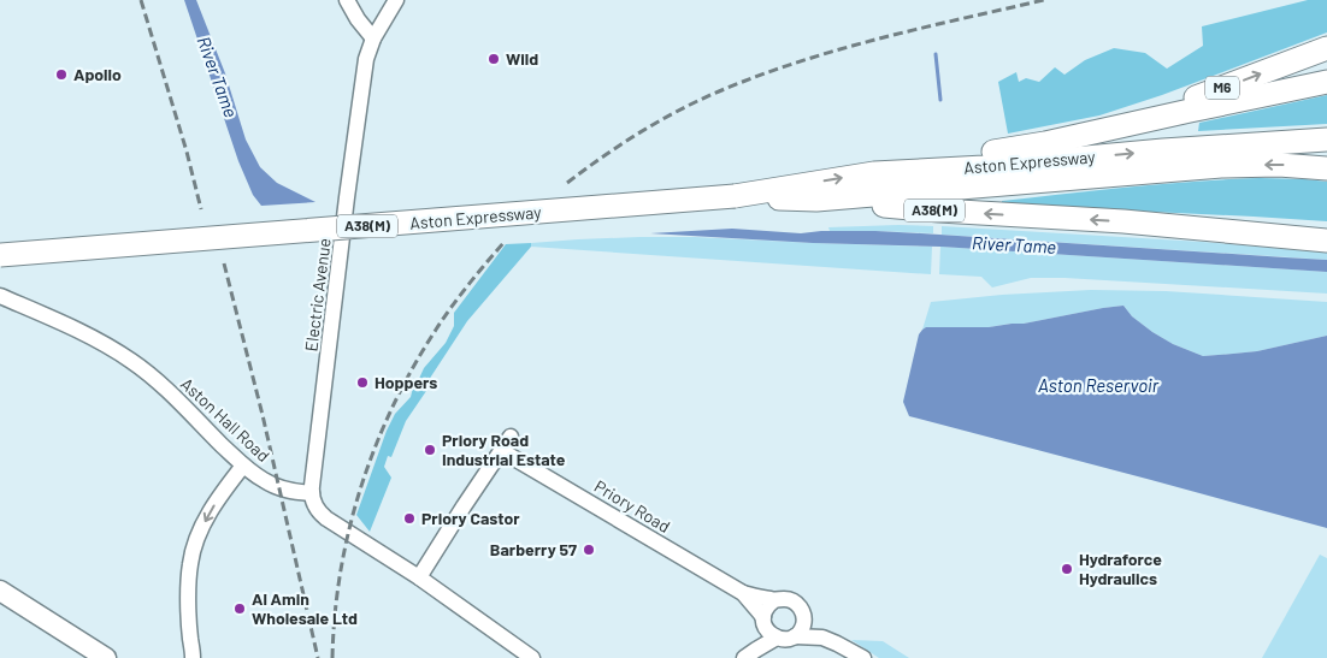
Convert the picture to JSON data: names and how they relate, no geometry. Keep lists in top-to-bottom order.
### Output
{
  "streets": {
    "highway": ["M6", "Aston Expressway", "A38(M)"],
    "street": ["Electric Avenue", "Aston Hall Road", "Priory Road"]
  },
  "crossings": [
    ["M6", "Aston Expressway"],
    ["Aston Expressway", "A38(M)"],
    ["Electric Avenue", "Aston Hall Road"]
  ],
  "water": ["River Tame", "Aston Reservoir"],
  "places": [
    "Wild",
    "Apollo",
    "Hoppers",
    "Priory Road Industrial Estate",
    "Priory Castor",
    "Barberry 57",
    "Hydraforce Hydraulics",
    "Al Amin Wholesale Ltd"
  ]
}
